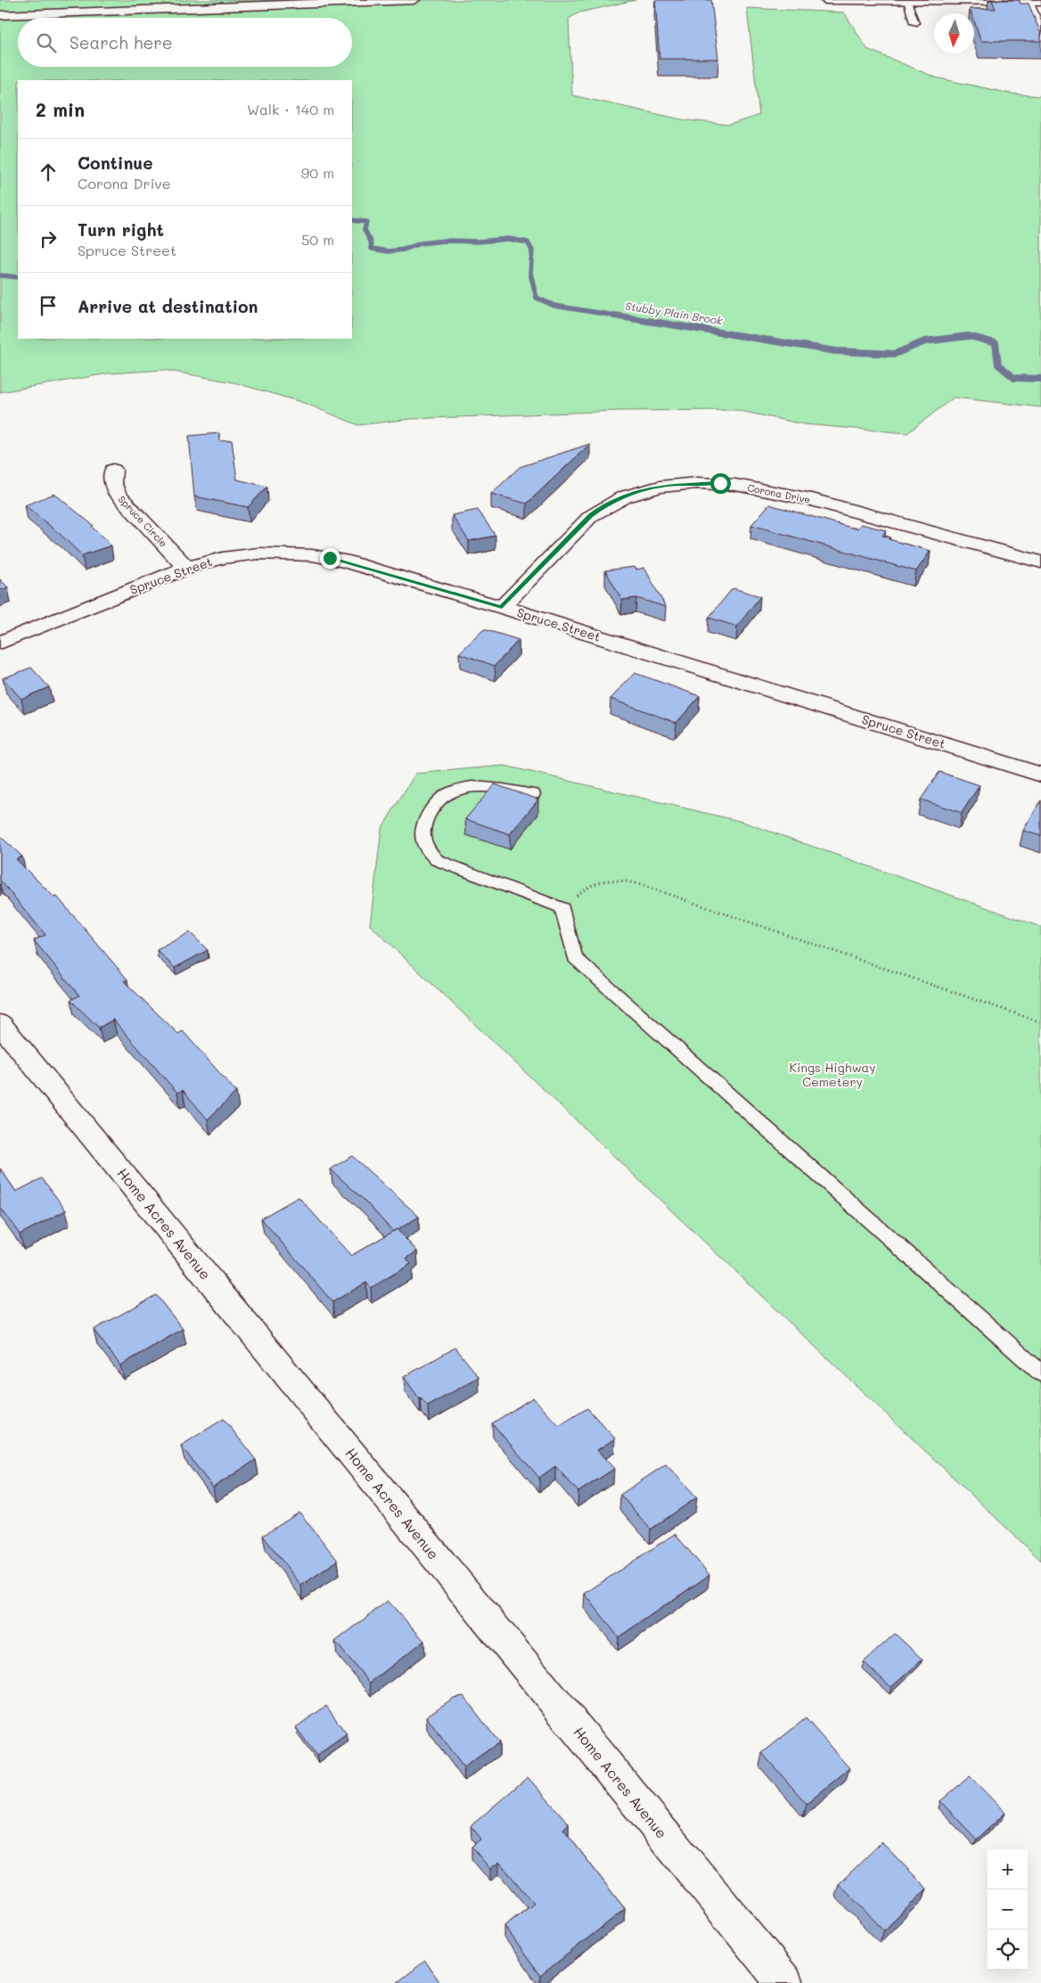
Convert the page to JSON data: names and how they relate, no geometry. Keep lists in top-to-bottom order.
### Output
{
  "streets": {
    "street": [
      "Corona Drive",
      "Spruce Circle",
      "Spruce Street",
      "Home Acres Avenue"
    ]
  },
  "crossings": [
    ["Corona Drive", "Spruce Street"],
    ["Spruce Circle", "Spruce Street"]
  ],
  "water": ["Stubby Plain Brook"],
  "parks": ["Kings Highway Cemetery"],
  "north": "bottom",
  "page": {
    "search": "Search here",
    "heading": ["2 min", "Walk · 140 m"],
    "list": [
      ["Continue", "Corona Drive", "90 m"],
      ["Turn right", "Spruce Street", "50 m"],
      "Arrive at destination"
    ],
    "map_buttons": ["+", "−"]
  }
}
